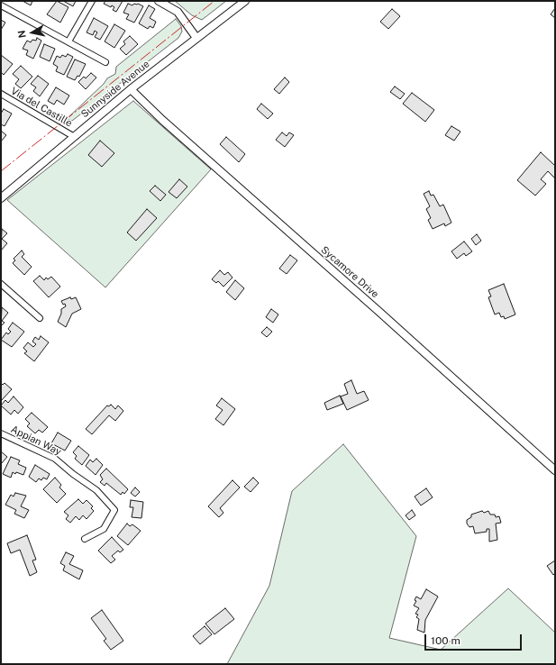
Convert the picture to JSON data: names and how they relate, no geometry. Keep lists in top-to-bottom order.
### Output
{
  "streets": {
    "street": [
      "Sunnyside Avenue",
      "Via del Castille",
      "Sycamore Drive",
      "Appian Way"
    ]
  },
  "crossings": [
    ["Sunnyside Avenue", "Via del Castille"],
    ["Sunnyside Avenue", "Sycamore Drive"]
  ],
  "scale_bar": "100 m",
  "north": "left"
}
